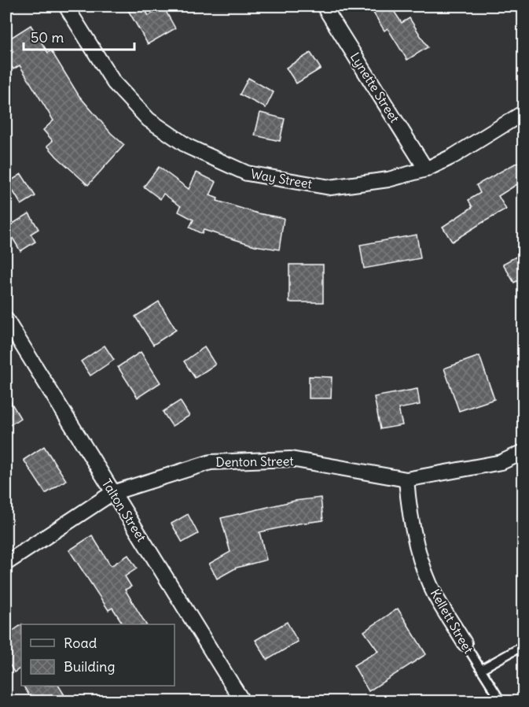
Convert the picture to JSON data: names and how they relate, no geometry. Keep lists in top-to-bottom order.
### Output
{
  "streets": {
    "street": [
      "Lynette Street",
      "Way Street",
      "Denton Street",
      "Talton Street",
      "Kellett Street"
    ]
  },
  "crossings": [
    ["Lynette Street", "Way Street"],
    ["Denton Street", "Talton Street"],
    ["Denton Street", "Kellett Street"]
  ],
  "legend": ["Road", "Building"],
  "scale_bar": "50 m"
}
